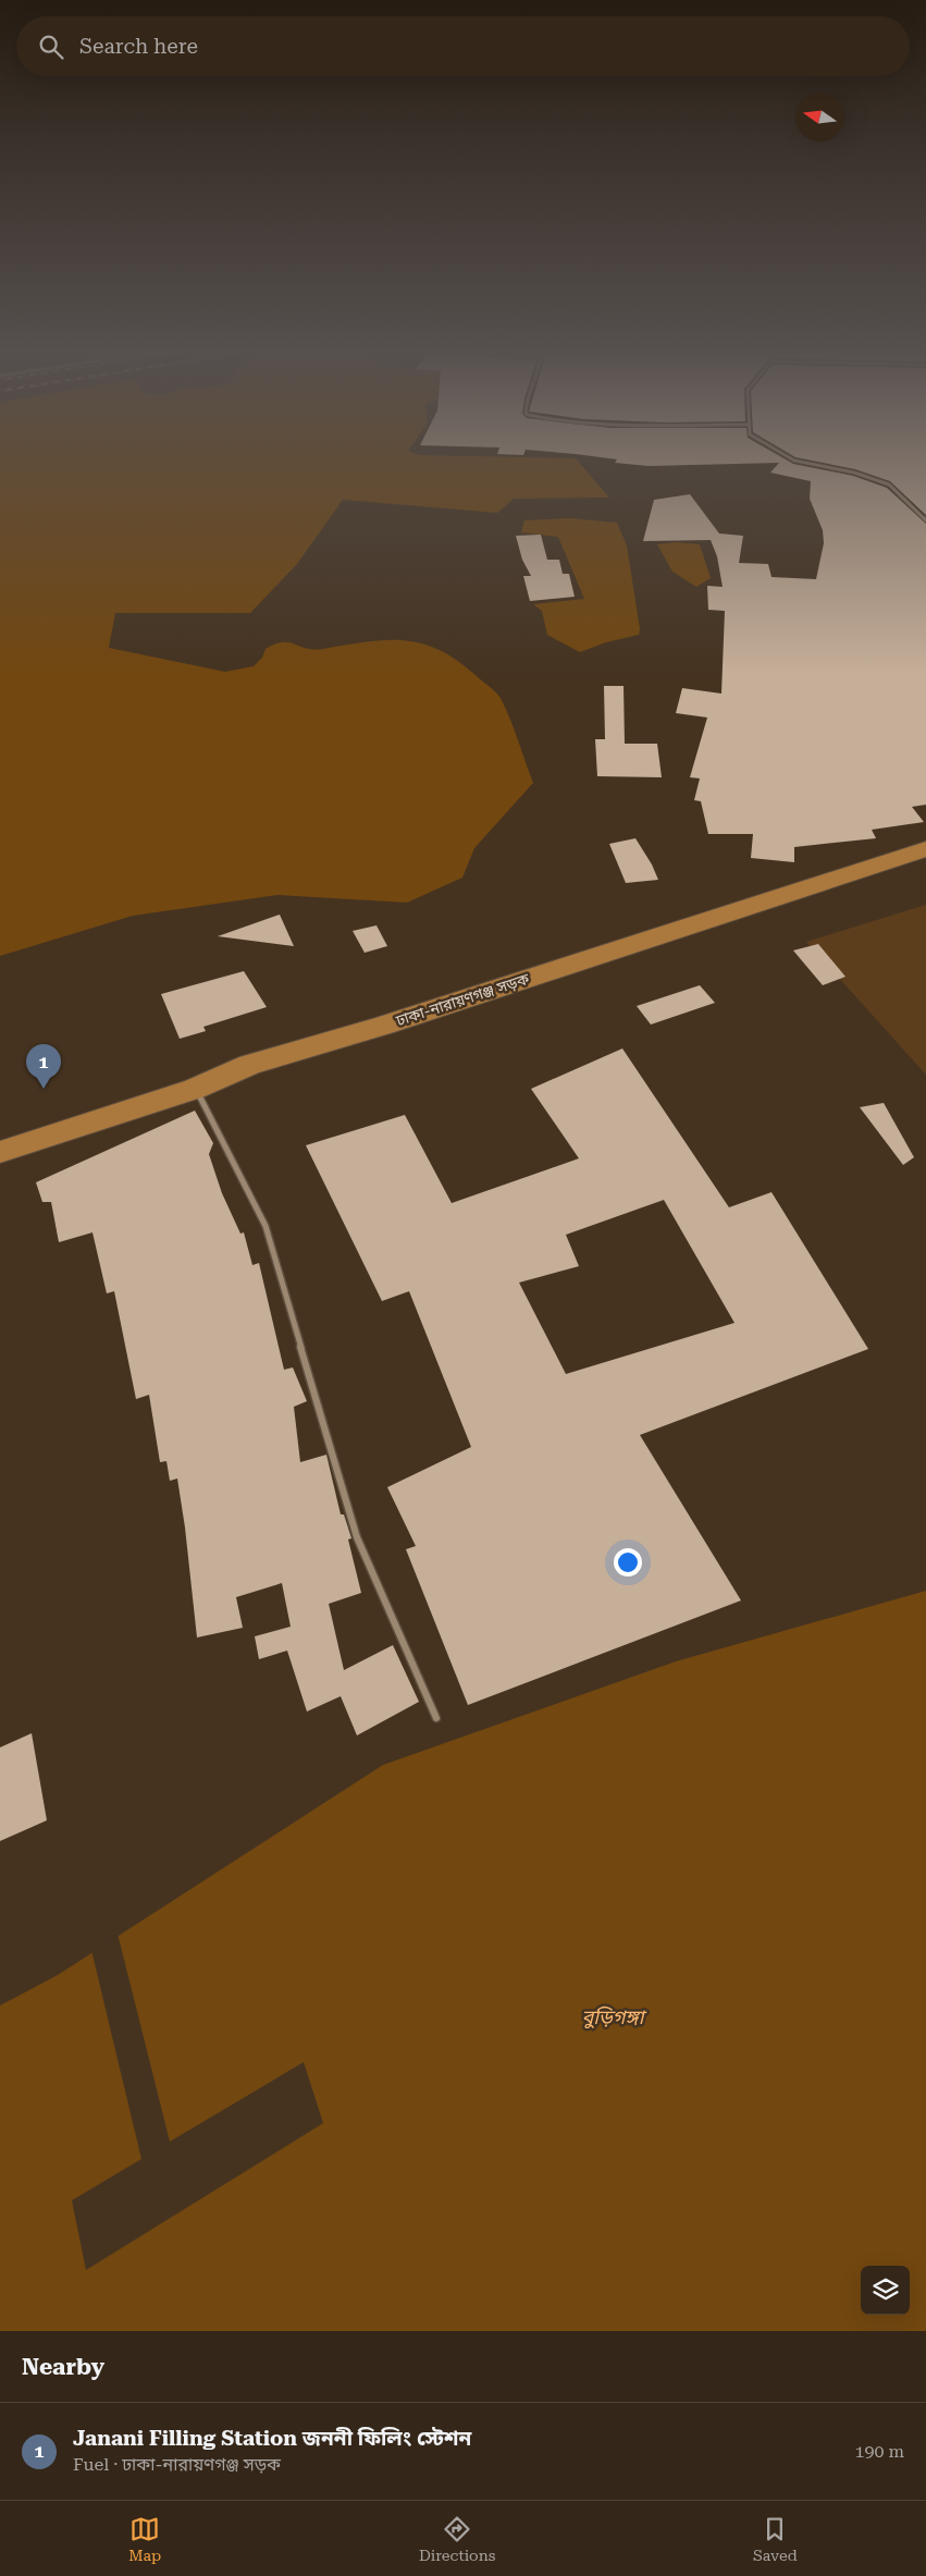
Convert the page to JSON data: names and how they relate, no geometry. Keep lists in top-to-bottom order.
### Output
{
  "streets": {
    "highway": ["ঢাকা-নারায়ণগঞ্জ সড়ক"]
  },
  "water": ["বুড়িগঙ্গা"],
  "north": "left",
  "page": {
    "search": "Search here",
    "pins": "1",
    "heading": "Nearby",
    "list": [
      {
        "mark": "1",
        "name": "Janani Filling Station জননী ফিলিং স্টেশন",
        "note": "Fuel · ঢাকা-নারায়ণগঞ্জ সড়ক",
        "value": "190 m"
      }
    ],
    "nav": ["Map", "Directions", "Saved"]
  }
}
